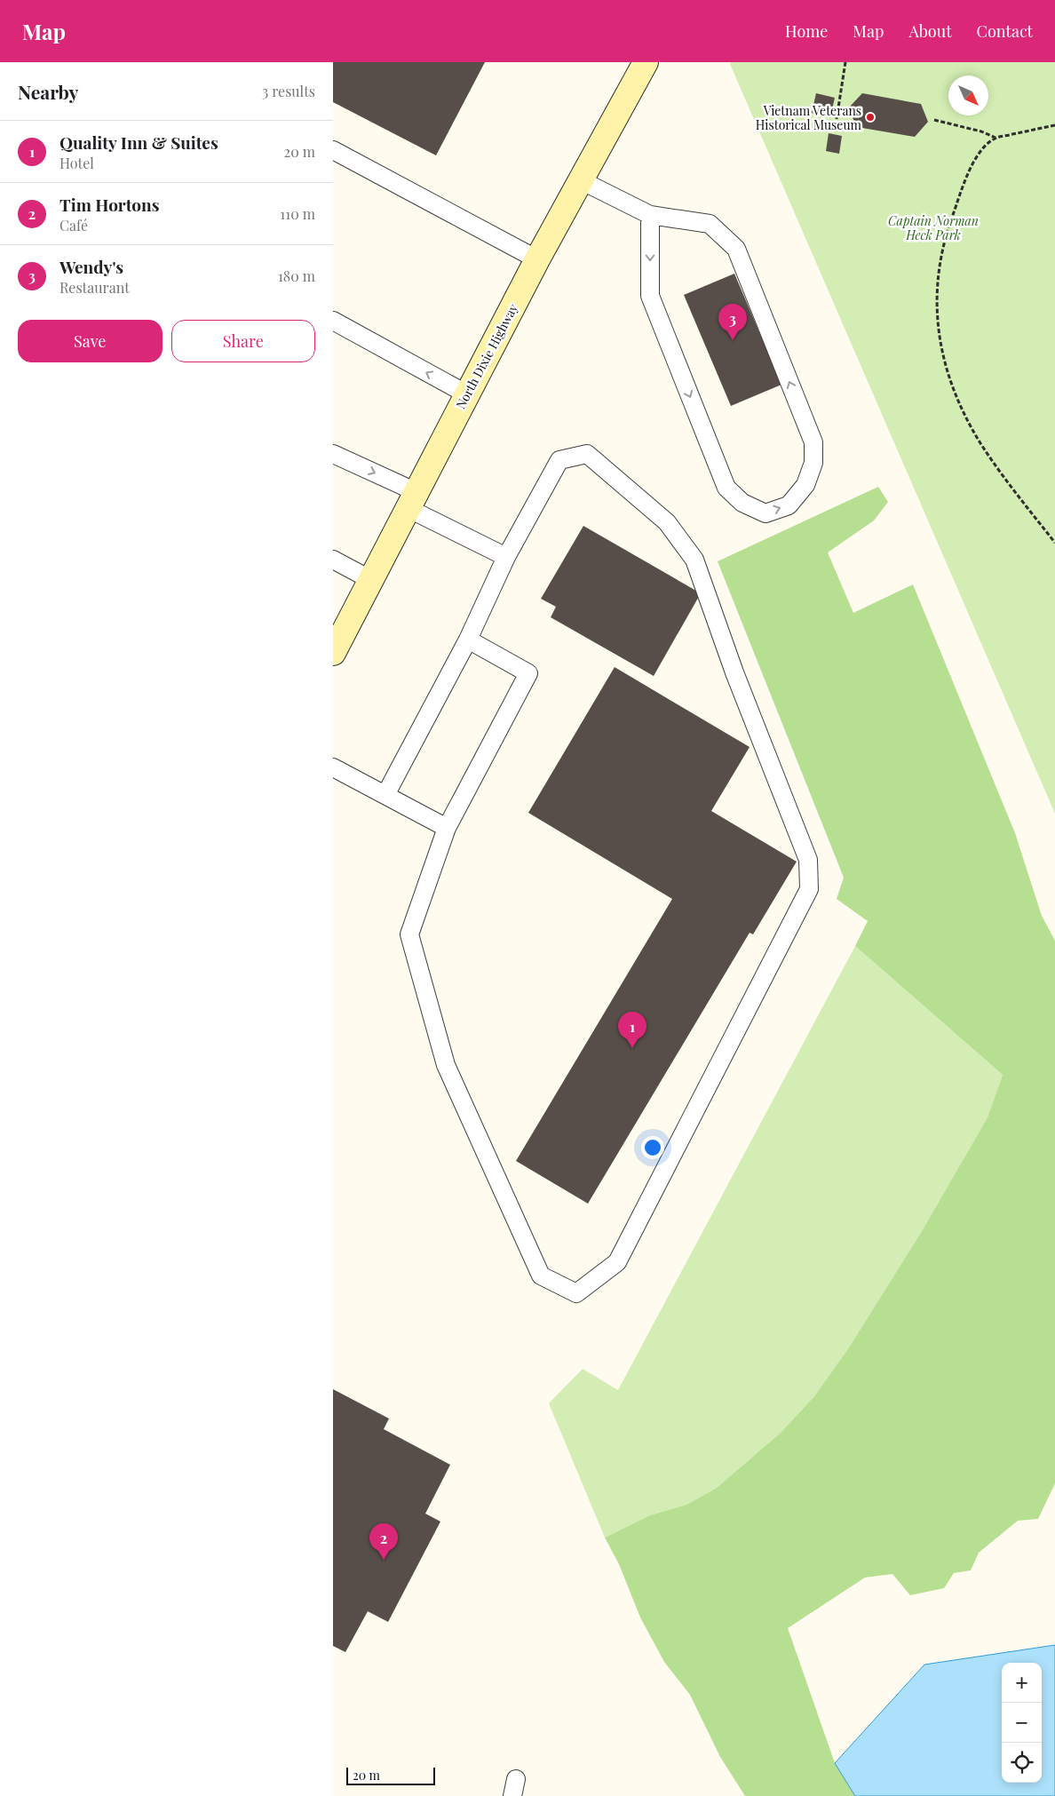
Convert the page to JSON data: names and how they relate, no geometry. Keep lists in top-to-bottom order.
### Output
{
  "streets": {
    "main road": ["North Dixie Highway"]
  },
  "parks": ["Captain Norman Heck Park"],
  "places": ["Vietnam Veterans Historical Museum"],
  "scale_bar": "20 m",
  "north": "bottom right",
  "page": {
    "header": "Map",
    "nav": [
      "Home",
      "Map",
      "About",
      "Contact"
    ],
    "heading": ["Nearby", "3 results"],
    "list": [
      {
        "mark": "1",
        "name": "Quality Inn & Suites",
        "note": "Hotel",
        "value": "20 m"
      },
      {
        "mark": "2",
        "name": "Tim Hortons",
        "note": "Café",
        "value": "110 m"
      },
      {
        "mark": "3",
        "name": "Wendy's",
        "note": "Restaurant",
        "value": "180 m"
      }
    ],
    "pins": ["3", "1", "2"],
    "buttons": ["Save", "Share"],
    "map_buttons": ["+", "−"],
    "scale": "20 m"
  }
}
